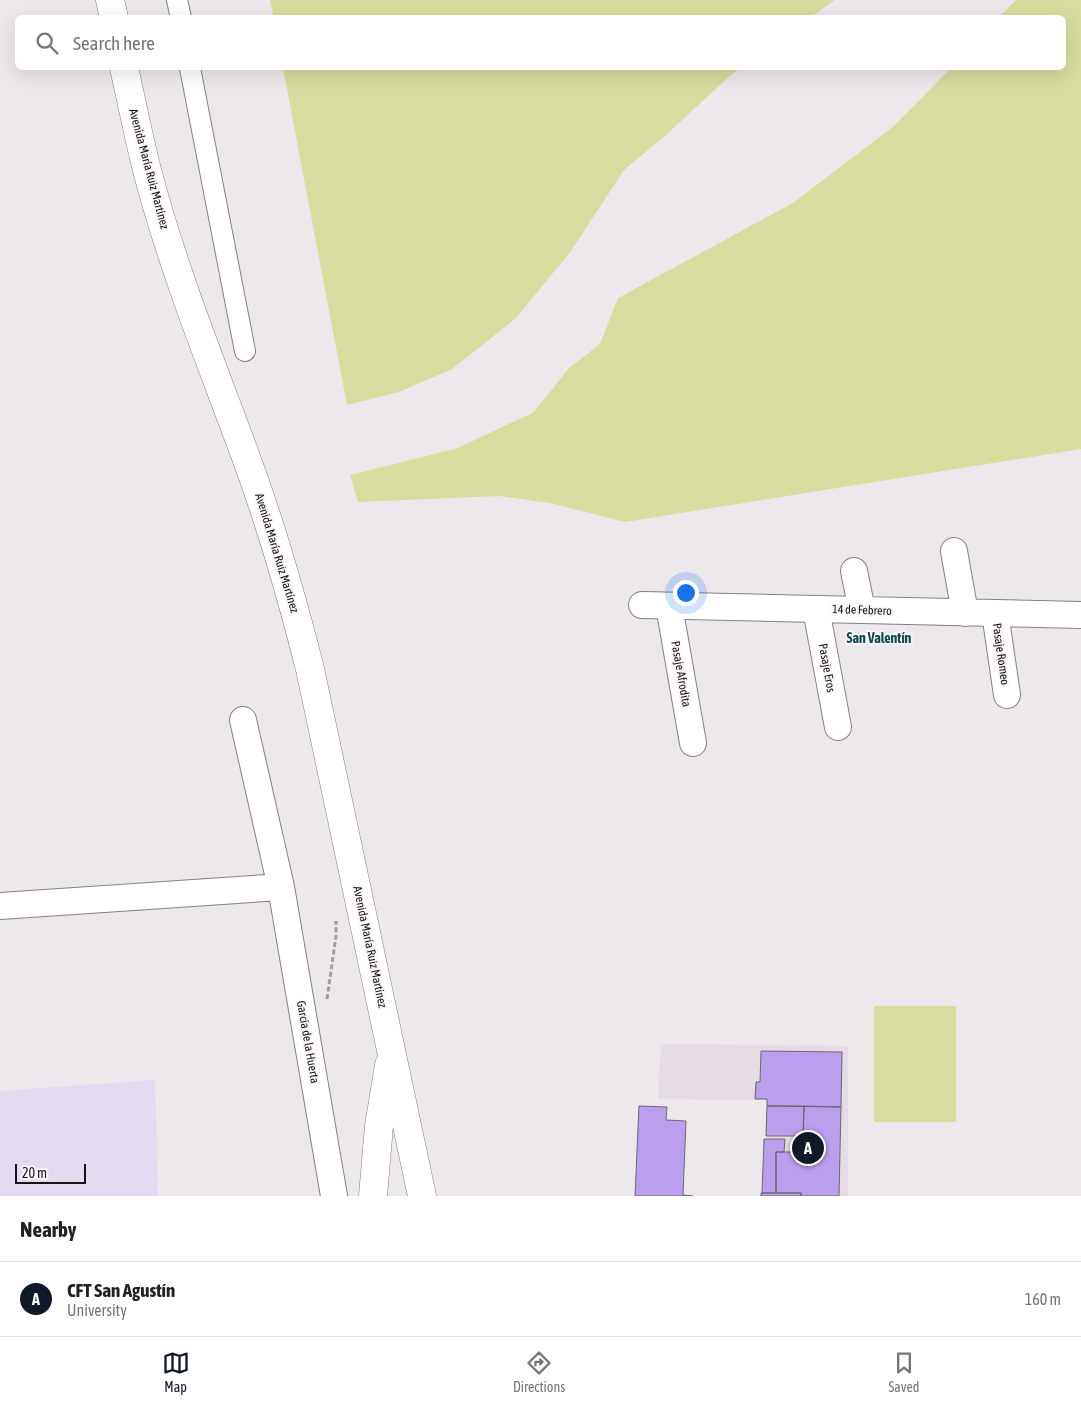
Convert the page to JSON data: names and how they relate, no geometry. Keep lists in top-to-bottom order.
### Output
{
  "streets": {
    "main road": ["Avenida María Ruiz Martínez"],
    "street": [
      "14 de Febrero",
      "Pasaje Romeo",
      "Pasaje Eros",
      "Pasaje Afrodita",
      "García de la Huerta"
    ]
  },
  "crossings": [
    ["14 de Febrero", "Pasaje Romeo"],
    ["14 de Febrero", "Pasaje Eros"],
    ["14 de Febrero", "Pasaje Afrodita"]
  ],
  "districts": ["San Valentín"],
  "scale_bar": "20 m",
  "page": {
    "search": "Search here",
    "pins": "A",
    "scale": "20 m",
    "heading": "Nearby",
    "list": [
      {
        "mark": "A",
        "name": "CFT San Agustín",
        "note": "University",
        "value": "160 m"
      }
    ],
    "nav": ["Map", "Directions", "Saved"]
  }
}
